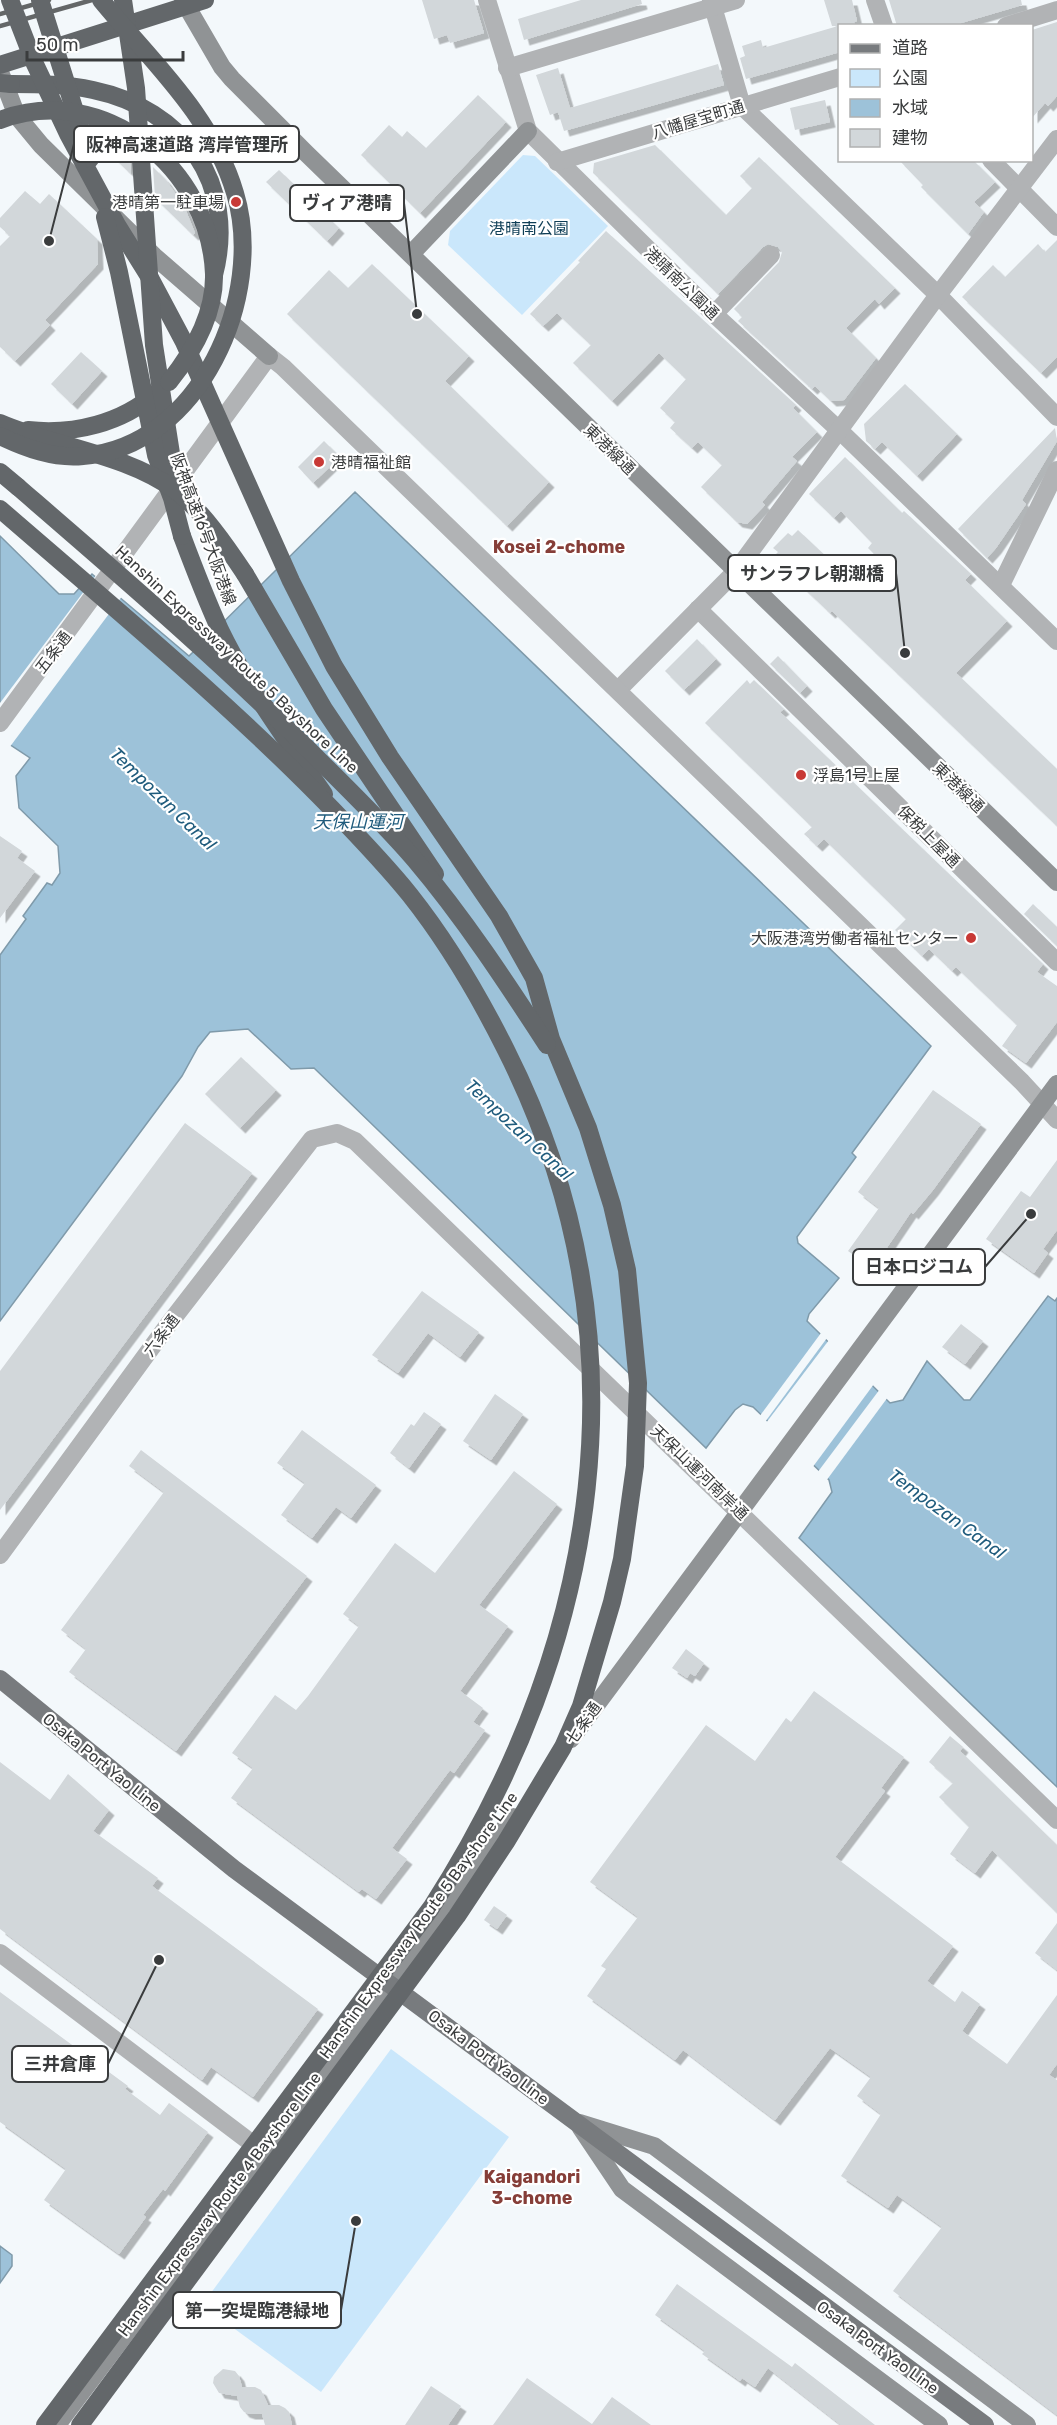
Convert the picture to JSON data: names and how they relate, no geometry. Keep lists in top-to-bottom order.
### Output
{
  "streets": {
    "highway": ["阪神高速16号大阪港線", "Hanshin Expressway Route 5 Bayshore Line", "Hanshin Expressway Route 4 Bayshore Line"],
    "main road": ["Osaka Port Yao Line"],
    "street": [
      "八幡屋宝町通",
      "港晴南公園通",
      "東港線通",
      "五条通",
      "保税上屋通",
      "六条通",
      "天保山運河南岸通",
      "七条通"
    ]
  },
  "crossings": [
    ["八幡屋宝町通", "港晴南公園通"],
    ["阪神高速16号大阪港線", "Hanshin Expressway Route 4 Bayshore Line"],
    ["六条通", "天保山運河南岸通"],
    ["天保山運河南岸通", "七条通"],
    ["七条通", "Osaka Port Yao Line"]
  ],
  "districts": ["Kosei 2-chome", "Kaigandori 3-chome"],
  "water": ["Tempozan Canal", "天保山運河"],
  "parks": ["港晴南公園"],
  "places": [
    "港晴第一駐車場",
    "阪神高速道路 湾岸管理所",
    "ヴィア港晴",
    "港晴福祉館",
    "サンラフレ朝潮橋",
    "浮島1号上屋",
    "大阪港湾労働者福祉センター",
    "日本ロジコム",
    "三井倉庫",
    "第一突堤臨港緑地"
  ],
  "legend": [
    "道路",
    "公園",
    "水域",
    "建物"
  ],
  "scale_bar": "50 m"
}
